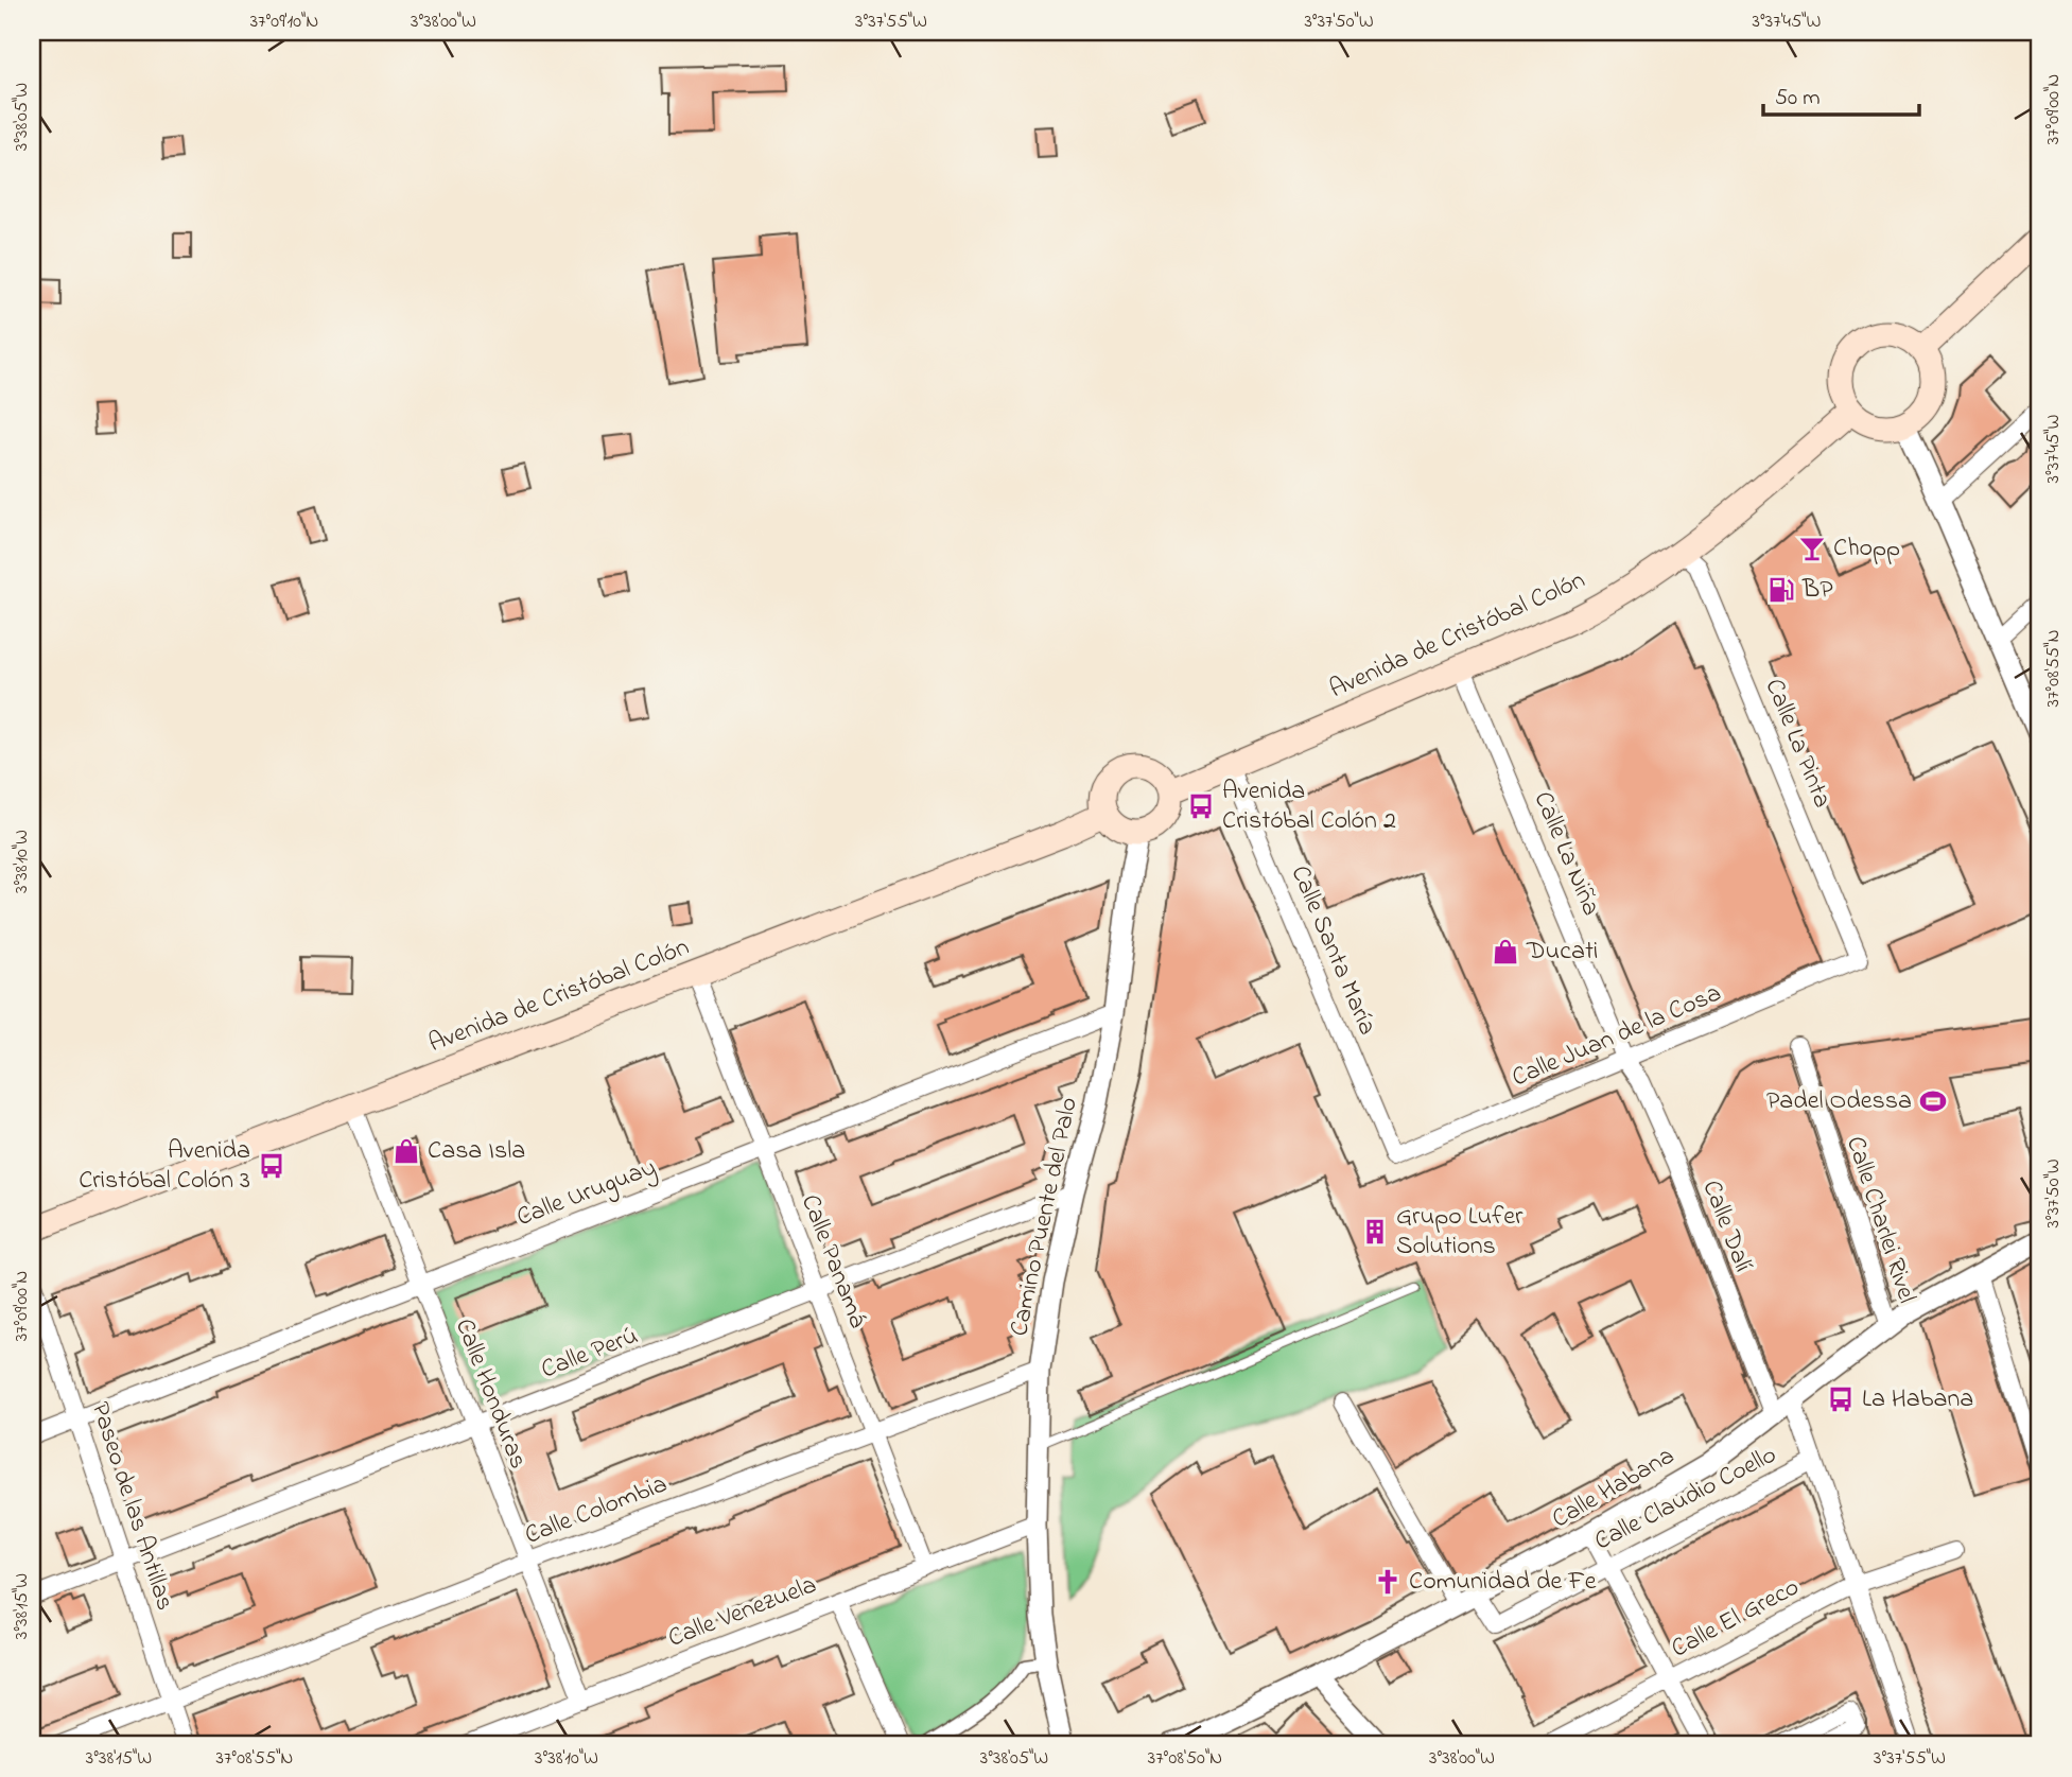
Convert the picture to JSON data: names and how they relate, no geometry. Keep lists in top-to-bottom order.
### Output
{
  "streets": {
    "main road": ["Avenida de Cristóbal Colón"],
    "street": [
      "Calle La Pinta",
      "Calle La Niña",
      "Calle Santa María",
      "Calle Juan de la Cosa",
      "Calle Uruguay",
      "Camino Puente del Palo",
      "Calle Charlei Rivel",
      "Calle Dalí",
      "Calle Panamá",
      "Calle Perú",
      "Calle Honduras",
      "Calle Habana",
      "Calle Claudio Coello",
      "Paseo de las Antillas",
      "Calle Colombia",
      "Calle Venezuela",
      "Calle El Greco"
    ]
  },
  "crossings": [
    ["Avenida de Cristóbal Colón", "Calle La Pinta"],
    ["Avenida de Cristóbal Colón", "Calle La Niña"],
    ["Avenida de Cristóbal Colón", "Calle Santa María"],
    ["Avenida de Cristóbal Colón", "Camino Puente del Palo"],
    ["Avenida de Cristóbal Colón", "Calle Panamá"],
    ["Avenida de Cristóbal Colón", "Calle Honduras"],
    ["Calle La Pinta", "Calle Juan de la Cosa"],
    ["Calle La Niña", "Calle Juan de la Cosa"],
    ["Calle La Niña", "Calle Dalí"],
    ["Calle Santa María", "Calle Juan de la Cosa"],
    ["Calle Juan de la Cosa", "Calle Dalí"],
    ["Calle Uruguay", "Camino Puente del Palo"],
    ["Calle Uruguay", "Calle Panamá"],
    ["Calle Uruguay", "Calle Honduras"],
    ["Calle Uruguay", "Paseo de las Antillas"],
    ["Camino Puente del Palo", "Calle Perú"],
    ["Camino Puente del Palo", "Calle Colombia"],
    ["Camino Puente del Palo", "Calle Venezuela"],
    ["Calle Charlei Rivel", "Calle Habana"],
    ["Calle Dalí", "Calle Habana"],
    ["Calle Panamá", "Calle Perú"],
    ["Calle Panamá", "Calle Colombia"],
    ["Calle Panamá", "Calle Venezuela"],
    ["Calle Perú", "Calle Honduras"],
    ["Calle Perú", "Paseo de las Antillas"],
    ["Calle Honduras", "Calle Colombia"],
    ["Calle Honduras", "Calle Venezuela"],
    ["Calle Habana", "Calle Claudio Coello"],
    ["Paseo de las Antillas", "Calle Colombia"]
  ],
  "places": {
    "bar": ["Chopp"],
    "fuel station": ["BP"],
    "bus stop": ["Avenida Cristóbal Colón 2", "Avenida Cristóbal Colón 3", "La Habana"],
    "shop": ["Ducati", "Casa Isla"],
    "sports": ["Padel Odessa"],
    "building": ["Grupo Lufer Solutions"],
    "church": ["Comunidad de Fe"]
  },
  "scale_bar": "50 m",
  "coordinates": [
    "37°09'10\"N",
    "3°38'00\"W",
    "3°37'55\"W",
    "3°37'50\"W",
    "3°37'45\"W",
    "37°09'00\"N",
    "3°38'05\"W",
    "37°08'55\"N",
    "3°38'10\"W",
    "3°38'15\"W",
    "37°08'50\"N"
  ]
}
